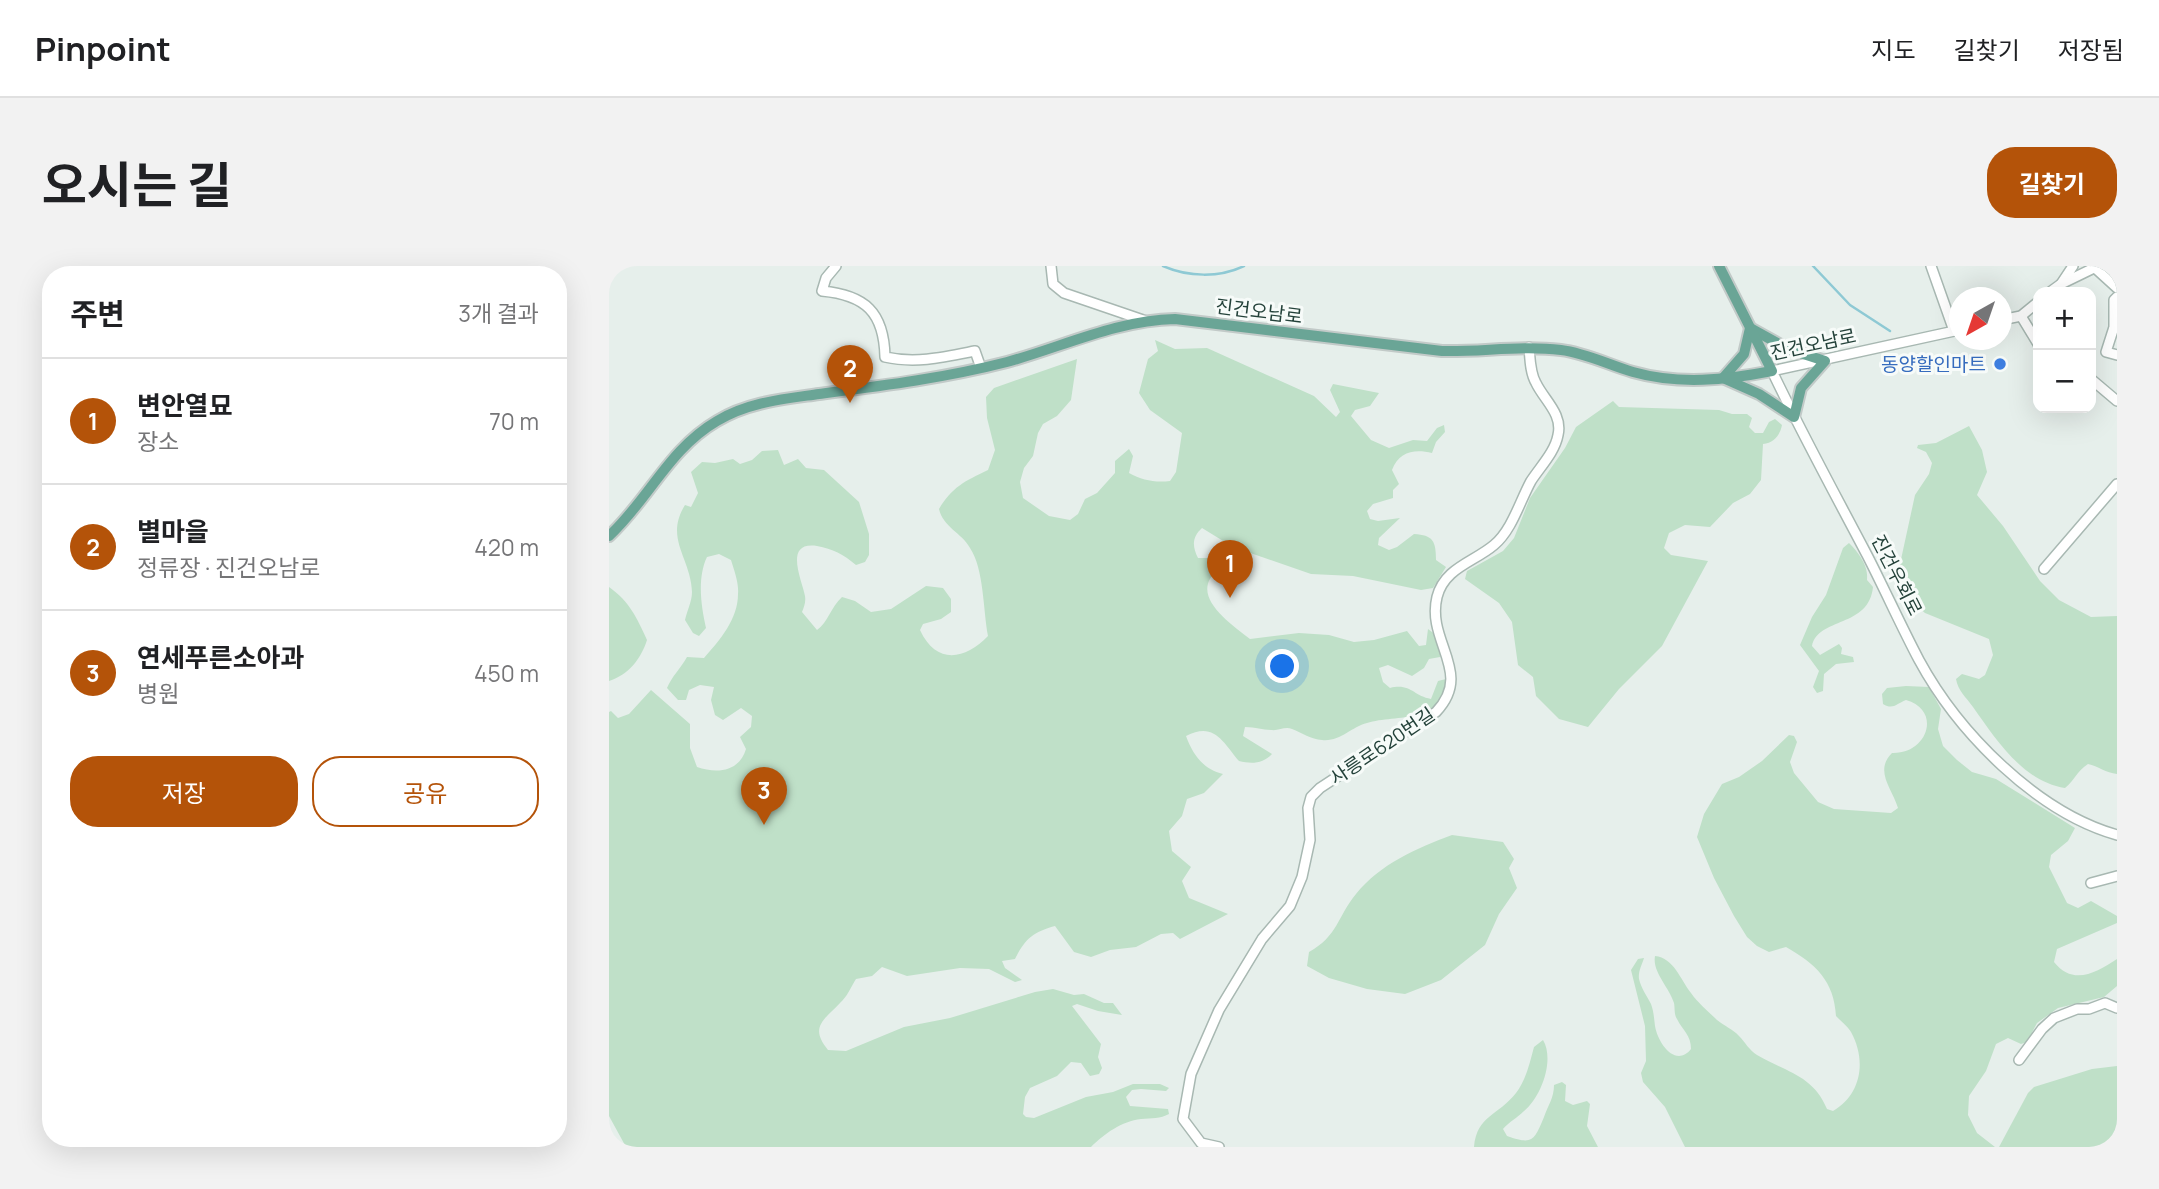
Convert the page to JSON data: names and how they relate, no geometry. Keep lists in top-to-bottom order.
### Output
{
  "streets": {
    "main road": ["진건오남로", "진건우회로"],
    "street": ["사릉로620번길"]
  },
  "crossings": [
    ["진건오남로", "진건우회로"],
    ["진건오남로", "사릉로620번길"]
  ],
  "places": ["동양할인마트"],
  "north": "bottom left",
  "page": {
    "header": "Pinpoint",
    "nav": ["지도", "길찾기", "저장됨"],
    "title": "오시는 길",
    "buttons": [
      "길찾기",
      ["저장", "공유"]
    ],
    "heading": ["주변", "3개 결과"],
    "map_buttons": ["+", "−"],
    "pins": ["2", "1", "3"],
    "list": [
      {
        "mark": "1",
        "name": "변안열묘",
        "note": "장소",
        "value": "70 m"
      },
      {
        "mark": "2",
        "name": "별마을",
        "note": "정류장 · 진건오남로",
        "value": "420 m"
      },
      {
        "mark": "3",
        "name": "연세푸른소아과",
        "note": "병원",
        "value": "450 m"
      }
    ]
  }
}
